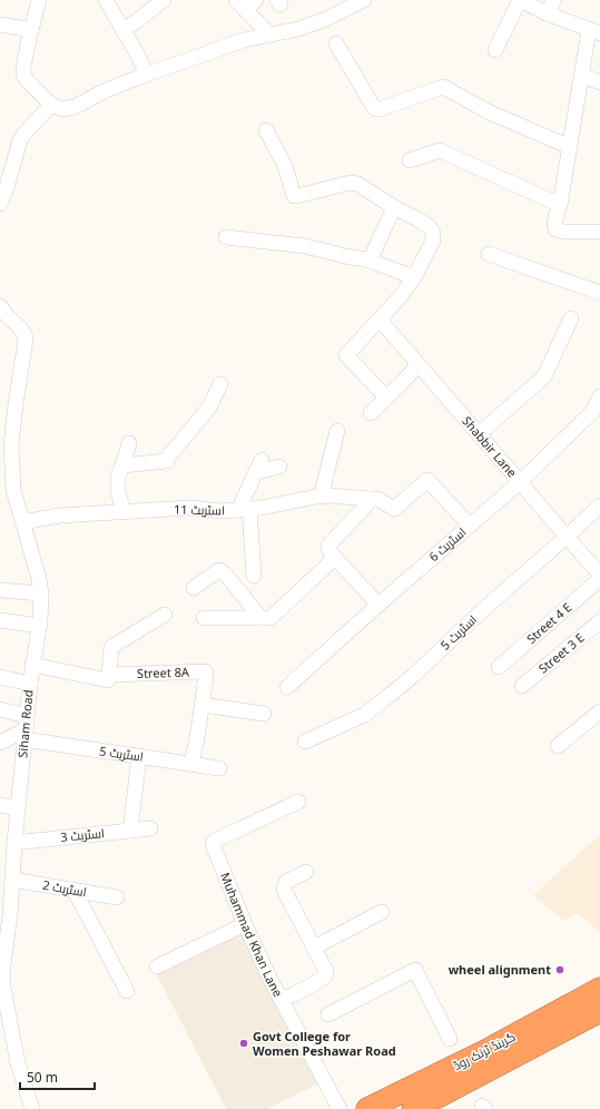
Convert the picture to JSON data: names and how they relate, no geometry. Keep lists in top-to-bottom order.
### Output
{
  "streets": {
    "highway": ["گرینڈ ٹرنک روڈ"],
    "street": [
      "Shabbir Lane",
      "اسٹریٹ 11",
      "اسٹریٹ 6",
      "Street 4 E",
      "اسٹریٹ 5",
      "Street 3 E",
      "Street 8A",
      "Siham Road",
      "اسٹریٹ 3",
      "اسٹریٹ 2",
      "Muhammad Khan Lane"
    ]
  },
  "crossings": [
    ["Shabbir Lane", "اسٹریٹ 6"],
    ["Shabbir Lane", "اسٹریٹ 5"],
    ["اسٹریٹ 11", "اسٹریٹ 6"],
    ["اسٹریٹ 11", "Siham Road"],
    ["اسٹریٹ 5", "Street 8A"],
    ["اسٹریٹ 5", "Siham Road"],
    ["Street 8A", "Siham Road"],
    ["Siham Road", "اسٹریٹ 3"],
    ["Siham Road", "اسٹریٹ 2"]
  ],
  "places": ["wheel alignment", "Govt College for Women Peshawar Road"],
  "scale_bar": "50 m"
}
